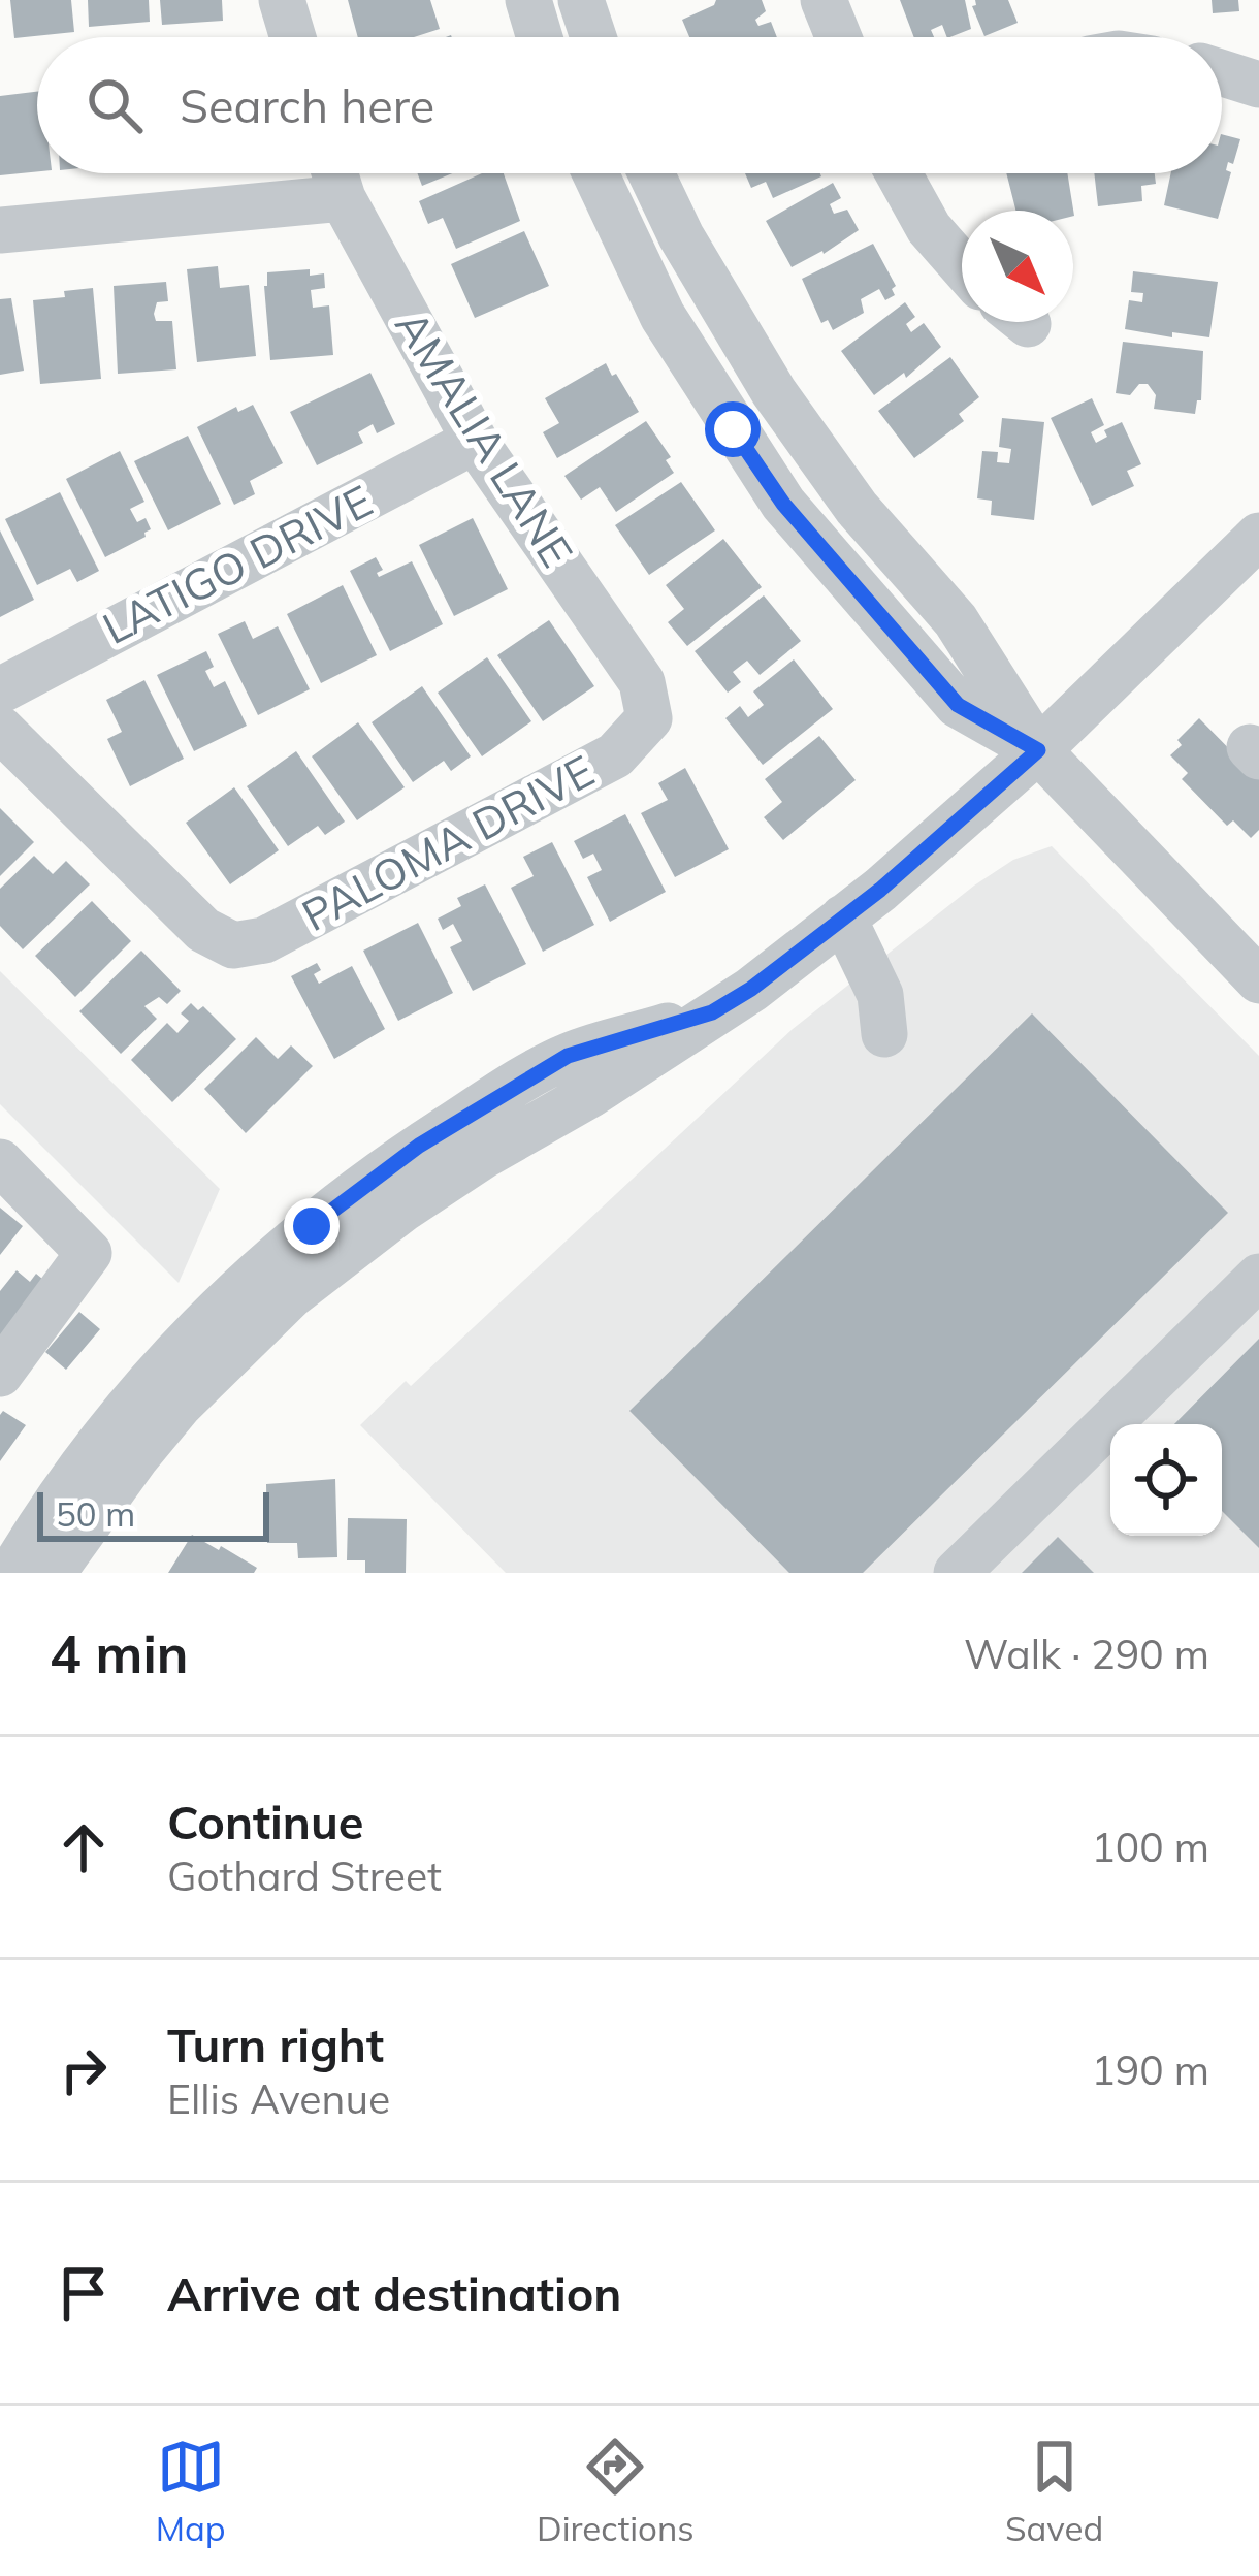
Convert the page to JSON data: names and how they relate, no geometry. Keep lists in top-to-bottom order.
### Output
{
  "streets": {
    "street": ["AMALIA LANE", "LATIGO DRIVE", "PALOMA DRIVE"]
  },
  "crossings": [
    ["AMALIA LANE", "LATIGO DRIVE"],
    ["AMALIA LANE", "PALOMA DRIVE"]
  ],
  "scale_bar": "50 m",
  "north": "bottom right",
  "page": {
    "search": "Search here",
    "scale": "50 m",
    "heading": ["4 min", "Walk · 290 m"],
    "list": [
      ["Continue", "Gothard Street", "100 m"],
      ["Turn right", "Ellis Avenue", "190 m"],
      "Arrive at destination"
    ],
    "nav": ["Map", "Directions", "Saved"]
  }
}
